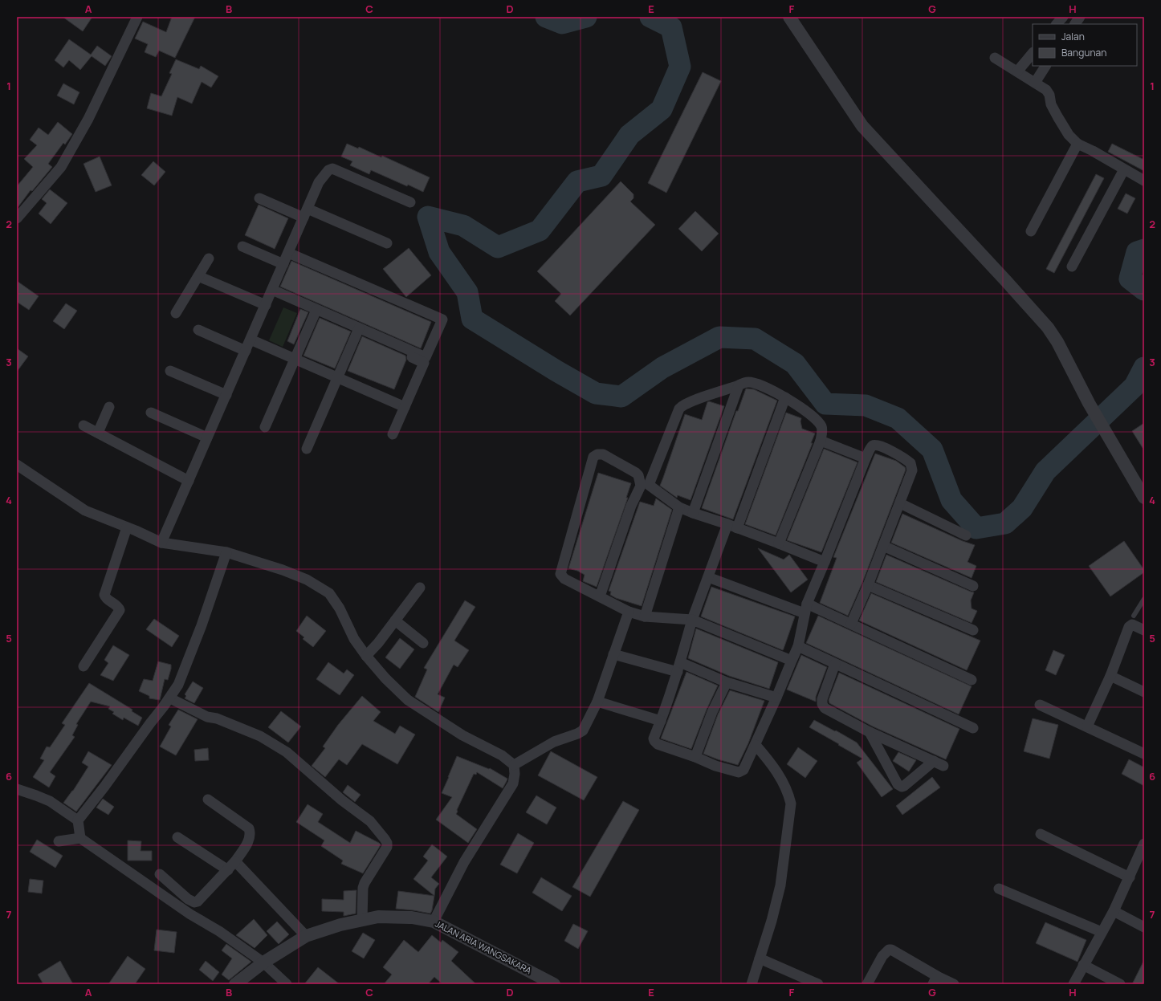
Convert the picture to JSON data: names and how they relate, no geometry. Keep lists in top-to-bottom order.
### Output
{
  "streets": {
    "street": ["JALAN ARIA WANGSAKARA"]
  },
  "legend": ["Jalan", "Bangunan"],
  "grid": {
    "columns": [
      "A",
      "B",
      "C",
      "D",
      "E",
      "F",
      "G",
      "H"
    ],
    "rows": [
      "1",
      "2",
      "3",
      "4",
      "5",
      "6",
      "7"
    ]
  }
}
